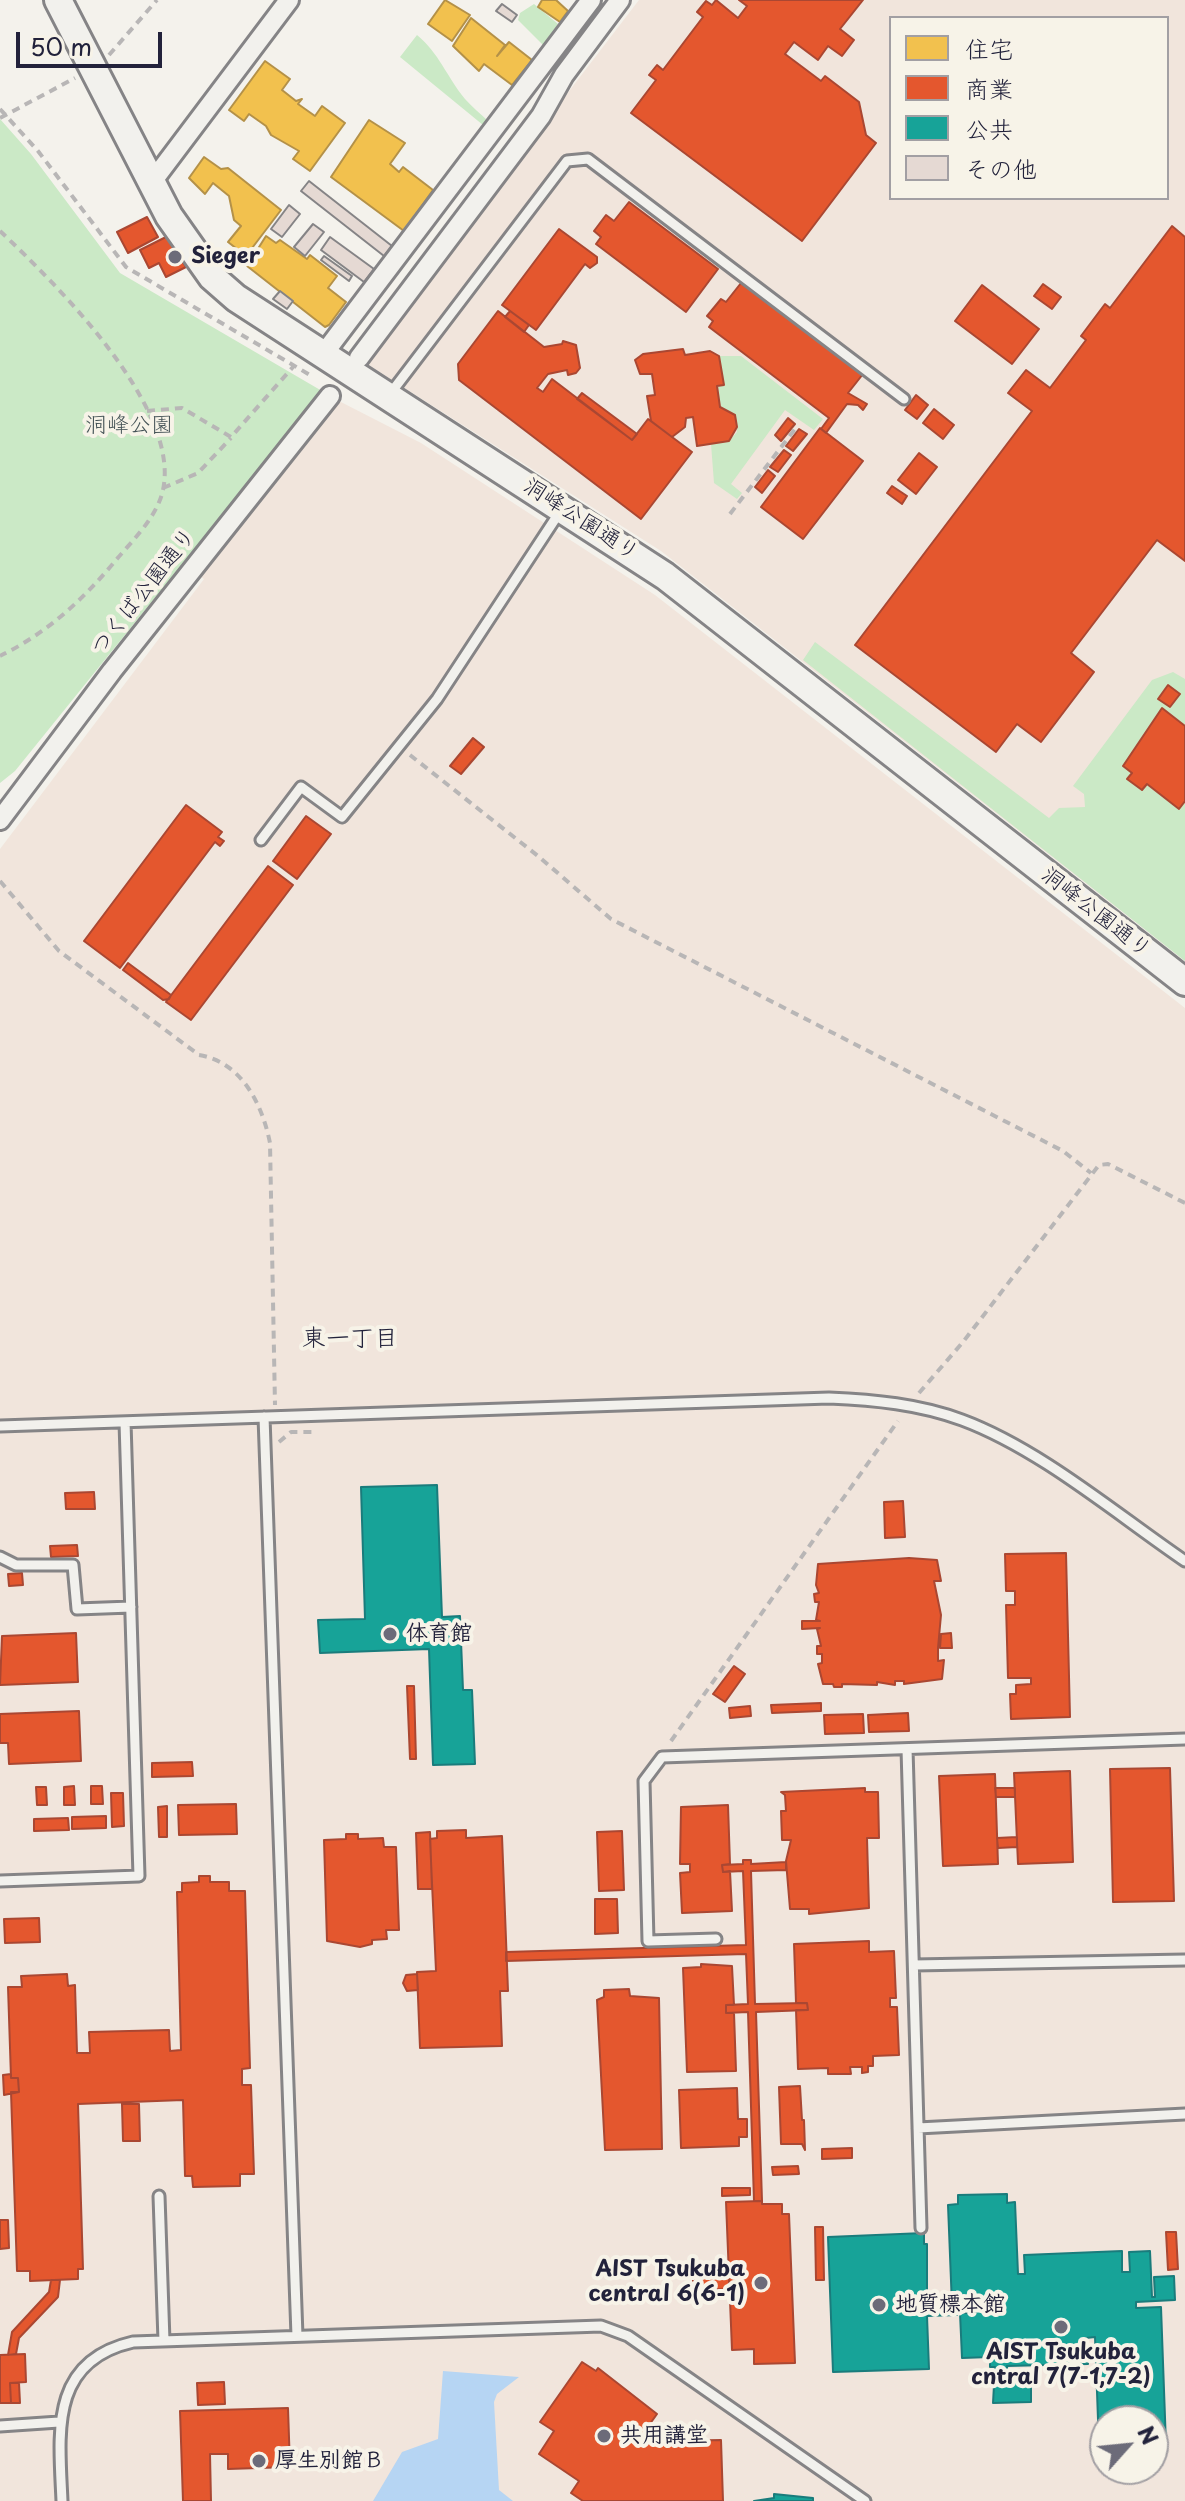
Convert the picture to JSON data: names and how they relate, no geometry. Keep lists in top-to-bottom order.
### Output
{
  "streets": {
    "street": ["洞峰公園通り", "つくば公園通り"]
  },
  "districts": ["東一丁目"],
  "parks": ["洞峰公園"],
  "places": [
    "Sieger",
    "体育館",
    "AIST Tsukuba central 6(6-1)",
    "地質標本館",
    "AIST Tsukuba cntral 7(7-1,7-2)",
    "共用講堂",
    "厚生別館Ｂ"
  ],
  "legend": [
    "住宅",
    "商業",
    "公共",
    "その他"
  ],
  "scale_bar": "50 m",
  "north": "top right"
}
